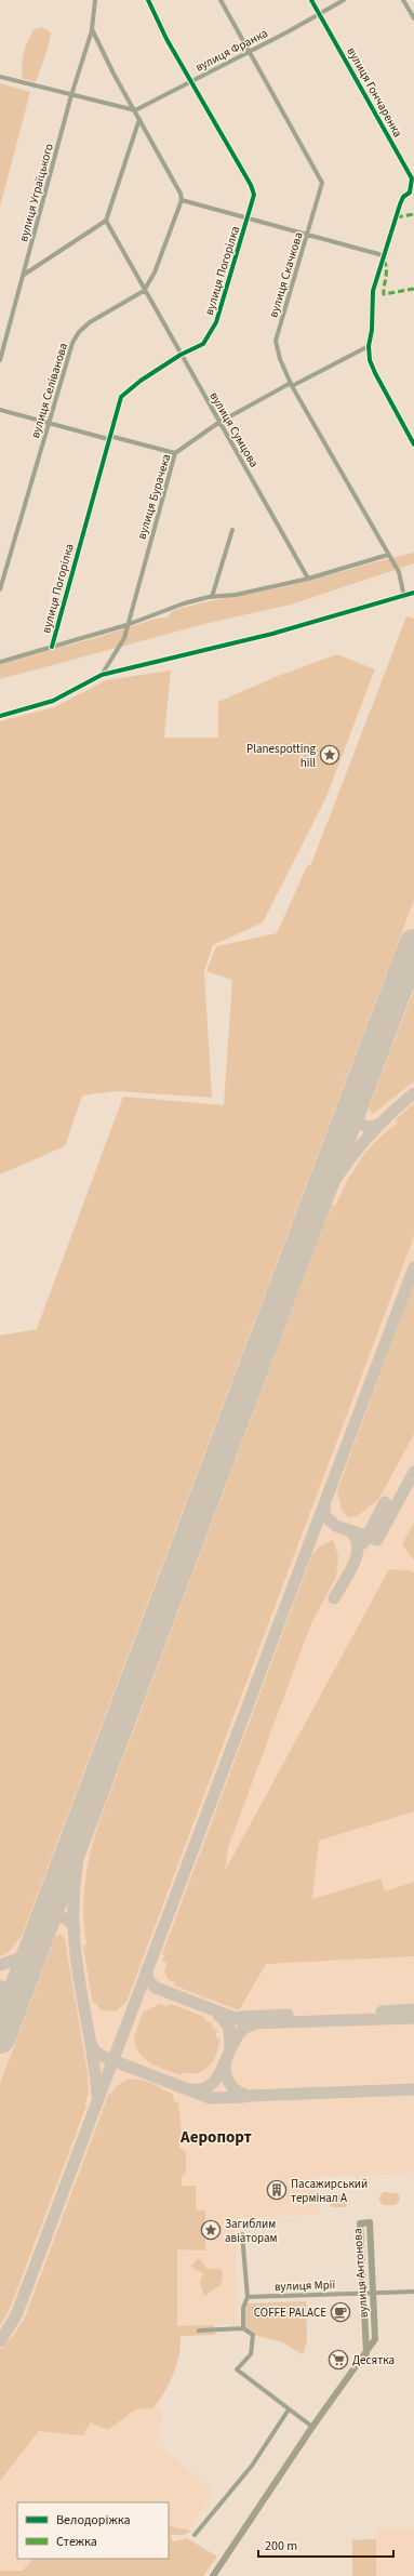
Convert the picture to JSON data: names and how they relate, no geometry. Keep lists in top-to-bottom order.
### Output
{
  "streets": {
    "main road": ["вулиця Антонова"],
    "street": [
      "вулиця Франка",
      "вулиця Гончаренка",
      "вулиця Уграїцького",
      "вулиця Погорілка",
      "вулиця Скачкова",
      "вулиця Селіванова",
      "вулиця Сумцова",
      "вулиця Бурачека",
      "вулиця Мрії"
    ]
  },
  "crossings": [
    ["вулиця Франка", "вулиця Гончаренка"],
    ["вулиця Франка", "вулиця Погорілка"],
    ["вулиця Франка", "вулиця Скачкова"],
    ["вулиця Гончаренка", "вулиця Бурачека"],
    ["вулиця Погорілка", "вулиця Сумцова"],
    ["вулиця Скачкова", "вулиця Бурачека"],
    ["вулиця Селіванова", "вулиця Сумцова"],
    ["вулиця Сумцова", "вулиця Бурачека"],
    ["вулиця Антонова", "вулиця Мрії"]
  ],
  "districts": ["Аеропорт"],
  "places": {
    "place": ["Planespotting hill", "Загиблим авіаторам"],
    "building": ["Пасажирський термінал A"],
    "cafe": ["COFFE PALACE"],
    "supermarket": ["Десятка"]
  },
  "legend": ["Велодоріжка", "Стежка"],
  "scale_bar": "200 m"
}
